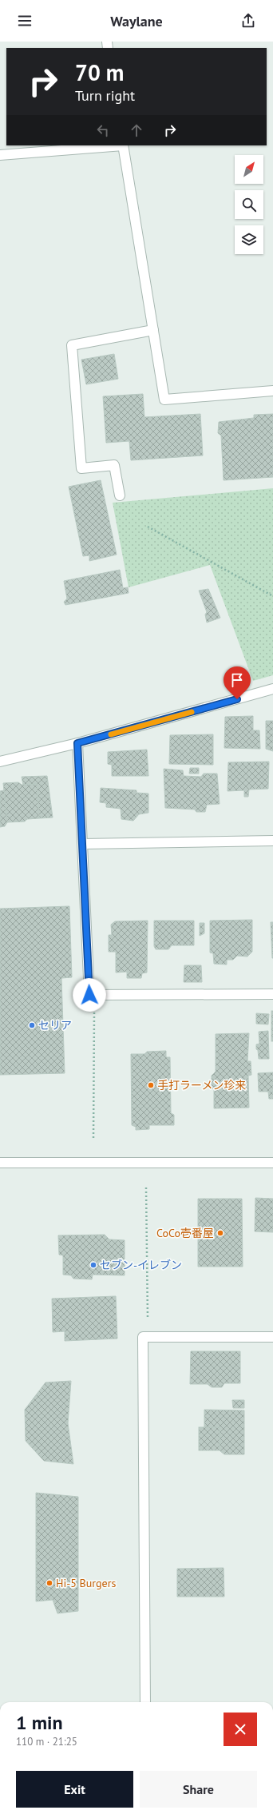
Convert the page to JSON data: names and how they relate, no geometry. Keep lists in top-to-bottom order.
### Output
{
  "places": [
    "セリア",
    "手打ラーメン珍来",
    "CoCo壱番屋",
    "セブン-イレブン",
    "Hi-5 Burgers"
  ],
  "north": "top right",
  "page": {
    "header": "Waylane",
    "turn": ["70 m", "Turn right"],
    "heading": ["1 min", "110 m · 21:25"],
    "buttons": ["Exit", "Share"]
  }
}
